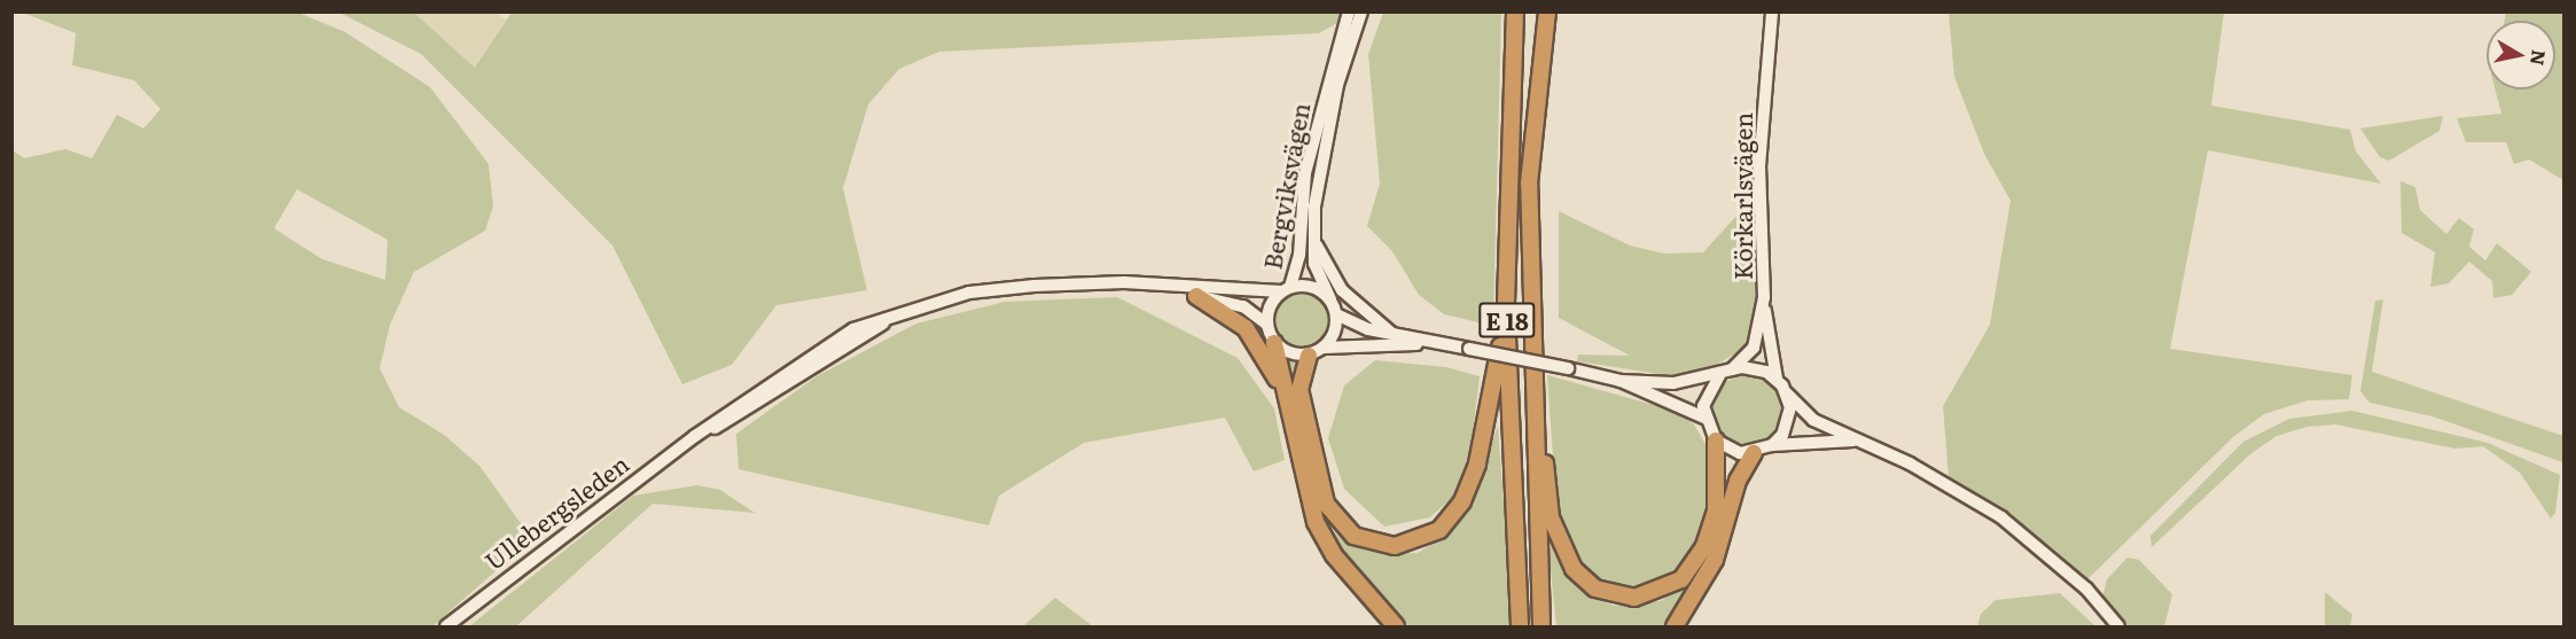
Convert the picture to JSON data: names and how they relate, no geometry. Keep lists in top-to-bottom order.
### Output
{
  "streets": {
    "highway": ["E 18"],
    "street": ["Bergviksvägen", "Körkarlsvägen", "Ullebergsleden"]
  },
  "crossings": [
    ["Bergviksvägen", "Ullebergsleden"]
  ],
  "north": "right"
}
